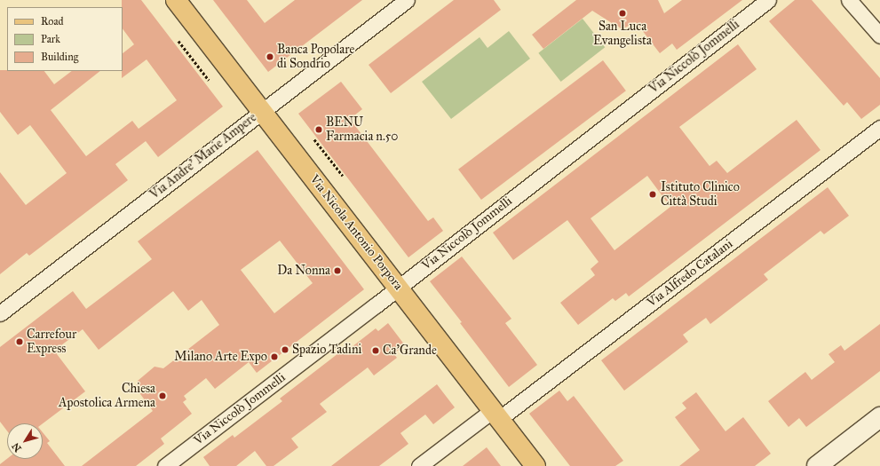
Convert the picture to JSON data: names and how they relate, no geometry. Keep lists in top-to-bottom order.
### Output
{
  "streets": {
    "main road": ["Via Nicola Antonio Porpora"],
    "street": ["Via Niccolò Jommelli", "Via Andre' Marie Ampere", "Via Alfredo Catalani"]
  },
  "crossings": [
    ["Via Niccolò Jommelli", "Via Nicola Antonio Porpora"],
    ["Via Andre' Marie Ampere", "Via Nicola Antonio Porpora"],
    ["Via Nicola Antonio Porpora", "Via Alfredo Catalani"]
  ],
  "places": [
    "San Luca Evangelista",
    "Banca Popolare di Sondrio",
    "BENU Farmacia n.50",
    "Istituto Clinico Città Studi",
    "Da Nonna",
    "Carrefour Express",
    "Spazio Tadini",
    "Ca'Grande",
    "Milano Arte Expo",
    "Chiesa Apostolica Armena"
  ],
  "legend": ["Road", "Park", "Building"],
  "north": "bottom left"
}
